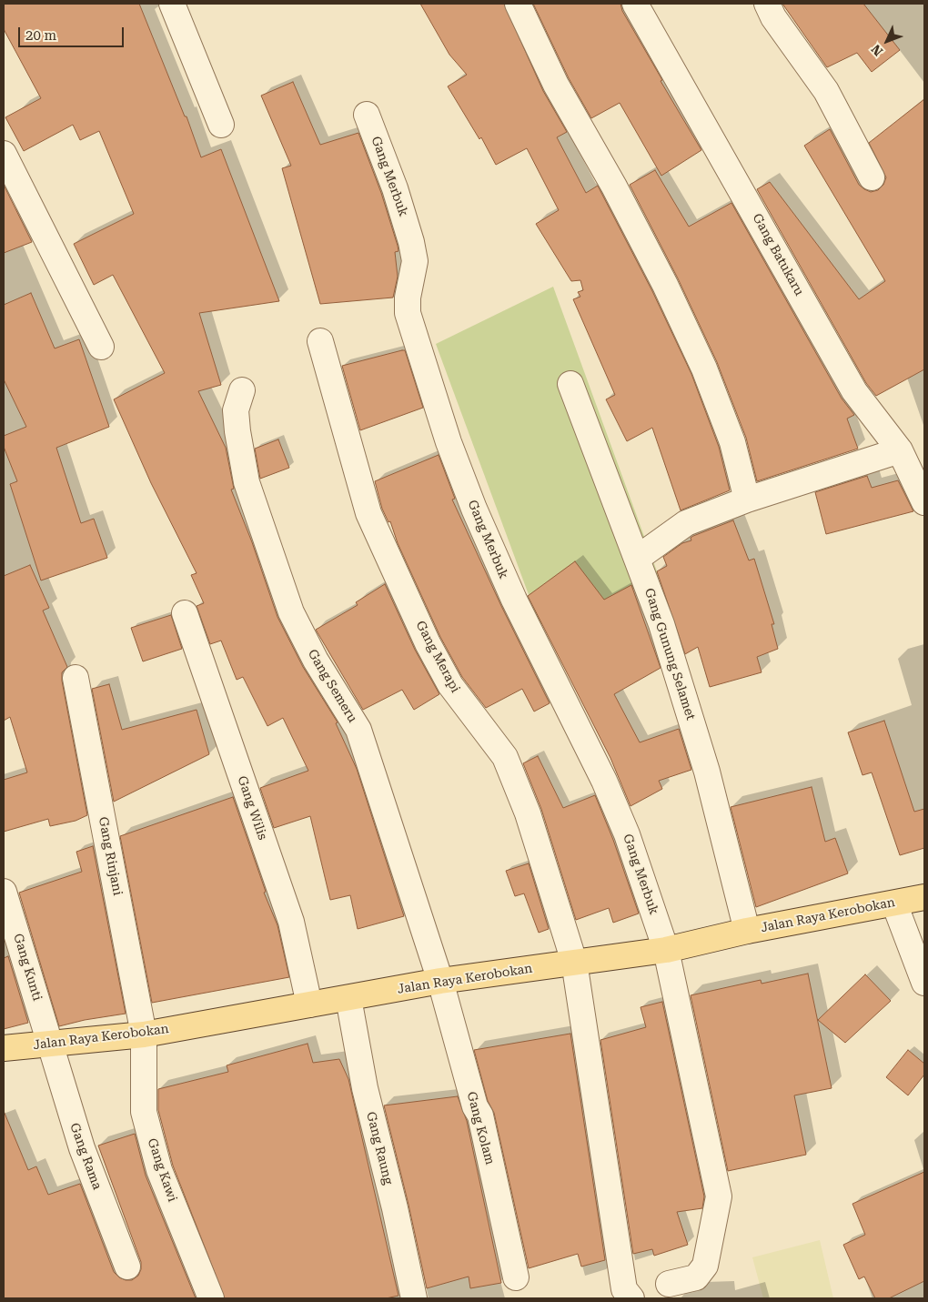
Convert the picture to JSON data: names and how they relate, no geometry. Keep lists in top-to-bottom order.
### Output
{
  "streets": {
    "main road": ["Jalan Raya Kerobokan"],
    "street": [
      "Gang Merbuk",
      "Gang Batukaru",
      "Gang Gunung Selamet",
      "Gang Merapi",
      "Gang Semeru",
      "Gang Wilis",
      "Gang Rinjani",
      "Gang Kunti",
      "Gang Kolam",
      "Gang Raung",
      "Gang Rama",
      "Gang Kawi"
    ]
  },
  "crossings": [
    ["Gang Merbuk", "Jalan Raya Kerobokan"],
    ["Gang Gunung Selamet", "Jalan Raya Kerobokan"],
    ["Gang Merapi", "Jalan Raya Kerobokan"],
    ["Gang Semeru", "Jalan Raya Kerobokan"],
    ["Gang Semeru", "Gang Kolam"],
    ["Gang Wilis", "Jalan Raya Kerobokan"],
    ["Gang Rinjani", "Jalan Raya Kerobokan"],
    ["Gang Rinjani", "Gang Kawi"],
    ["Jalan Raya Kerobokan", "Gang Kunti"],
    ["Jalan Raya Kerobokan", "Gang Kolam"],
    ["Jalan Raya Kerobokan", "Gang Raung"],
    ["Jalan Raya Kerobokan", "Gang Rama"],
    ["Jalan Raya Kerobokan", "Gang Kawi"],
    ["Gang Kunti", "Gang Rama"]
  ],
  "scale_bar": "20 m",
  "north": "bottom left"
}
